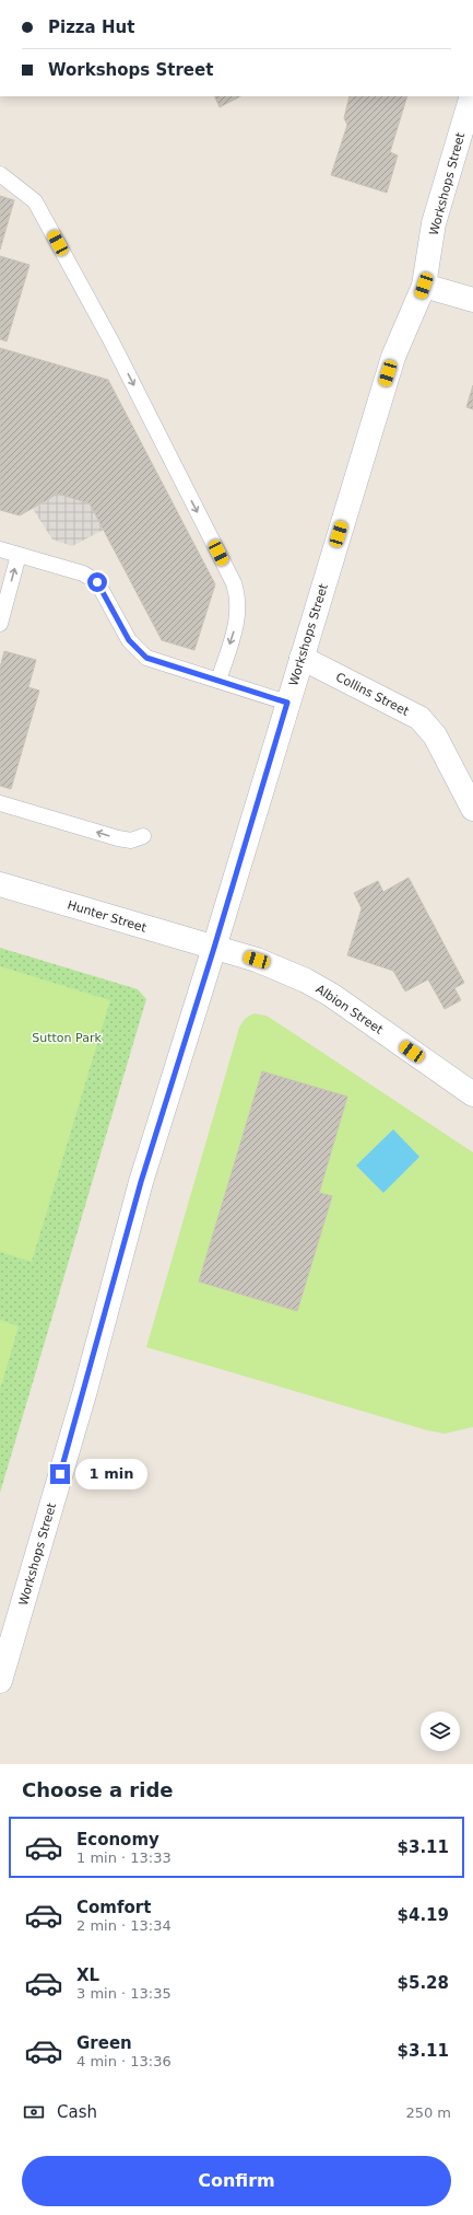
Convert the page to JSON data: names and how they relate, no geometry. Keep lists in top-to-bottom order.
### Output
{
  "streets": {
    "street": [
      "Workshops Street",
      "Collins Street",
      "Hunter Street",
      "Albion Street"
    ]
  },
  "crossings": [
    ["Workshops Street", "Collins Street"],
    ["Workshops Street", "Hunter Street"],
    ["Workshops Street", "Albion Street"],
    ["Hunter Street", "Albion Street"]
  ],
  "parks": ["Sutton Park"],
  "page": {
    "banner": ["Pizza Hut", "Workshops Street"],
    "bubble": "1 min",
    "heading": "Choose a ride",
    "list": [
      {
        "name": "Economy",
        "note": "1 min · 13:33",
        "value": "$3.11"
      },
      {
        "name": "Comfort",
        "note": "2 min · 13:34",
        "value": "$4.19"
      },
      {
        "name": "XL",
        "note": "3 min · 13:35",
        "value": "$5.28"
      },
      {
        "name": "Green",
        "note": "4 min · 13:36",
        "value": "$3.11"
      }
    ],
    "pay": ["Cash", "250 m"],
    "buttons": "Confirm"
  }
}
